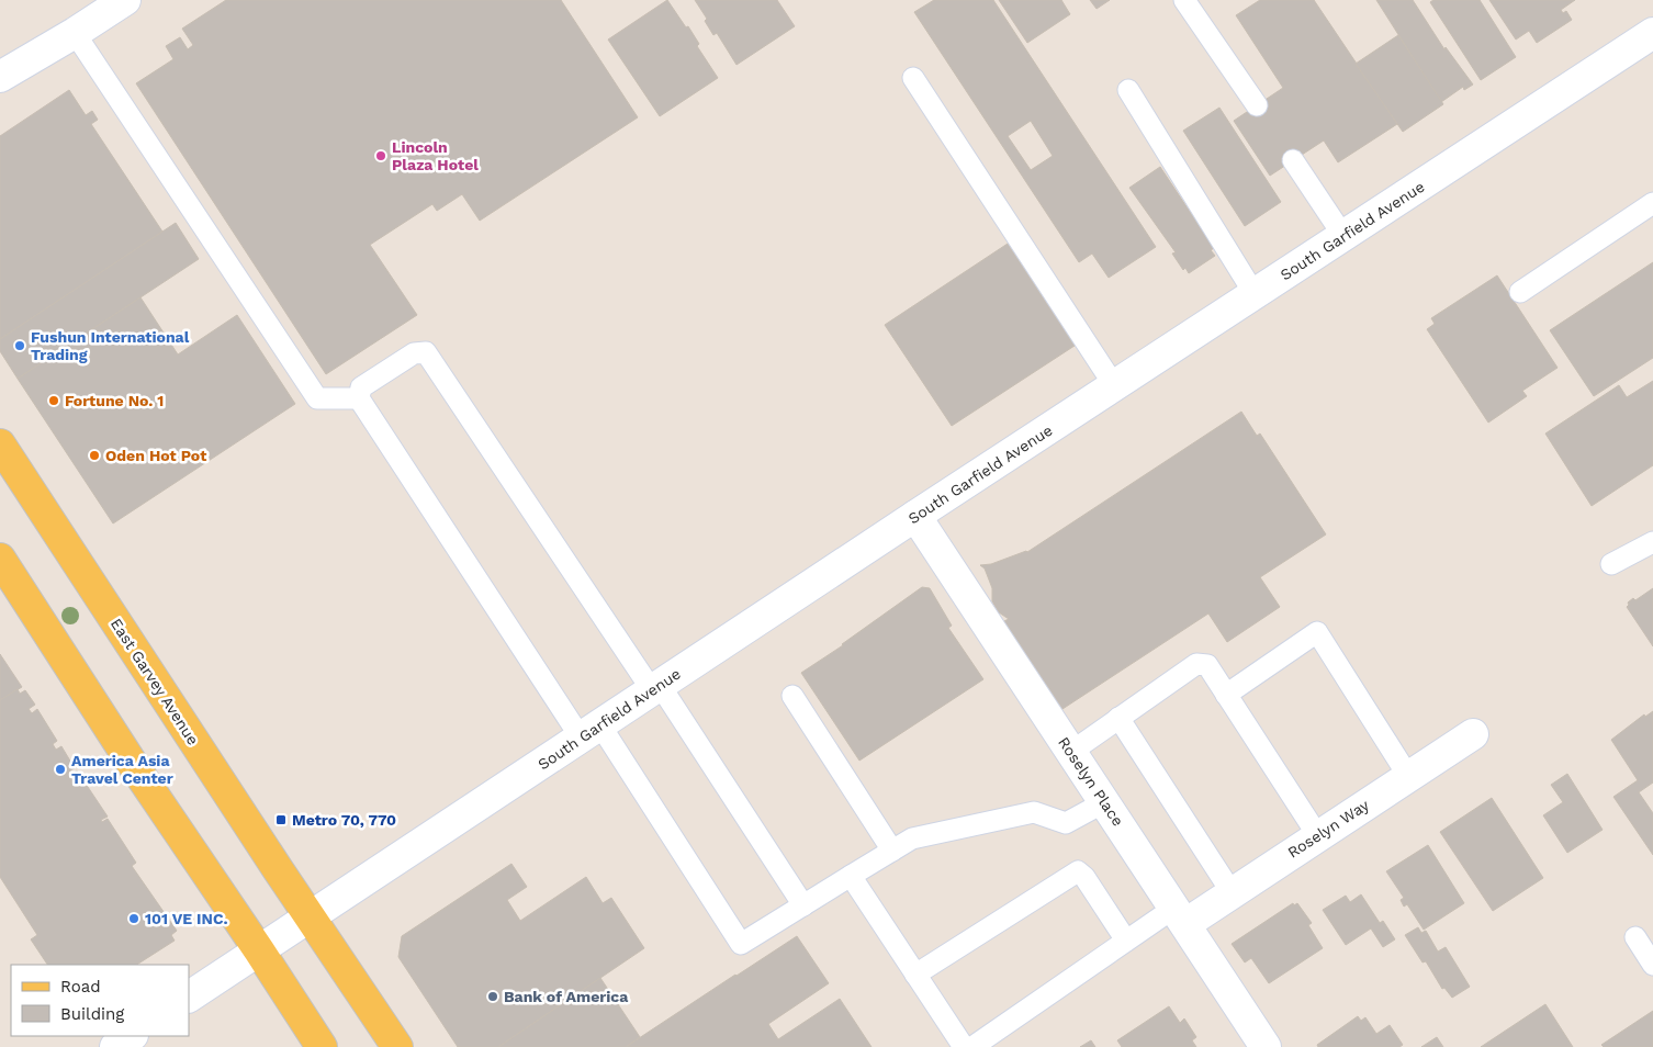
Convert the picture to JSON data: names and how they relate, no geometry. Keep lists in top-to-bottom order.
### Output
{
  "streets": {
    "main road": [
      "South Garfield Avenue",
      "East Garvey Avenue",
      "Roselyn Place",
      "Roselyn Way"
    ]
  },
  "crossings": [
    ["South Garfield Avenue", "East Garvey Avenue"],
    ["South Garfield Avenue", "Roselyn Place"],
    ["Roselyn Place", "Roselyn Way"]
  ],
  "places": {
    "other": [
      "Lincoln Plaza Hotel",
      "Fushun International Trading",
      "Fortune No. 1",
      "Oden Hot Pot",
      "America Asia Travel Center",
      "101 VE INC.",
      "Bank of America"
    ],
    "transit": ["Metro 70, 770"]
  },
  "legend": ["Road", "Building"]
}
